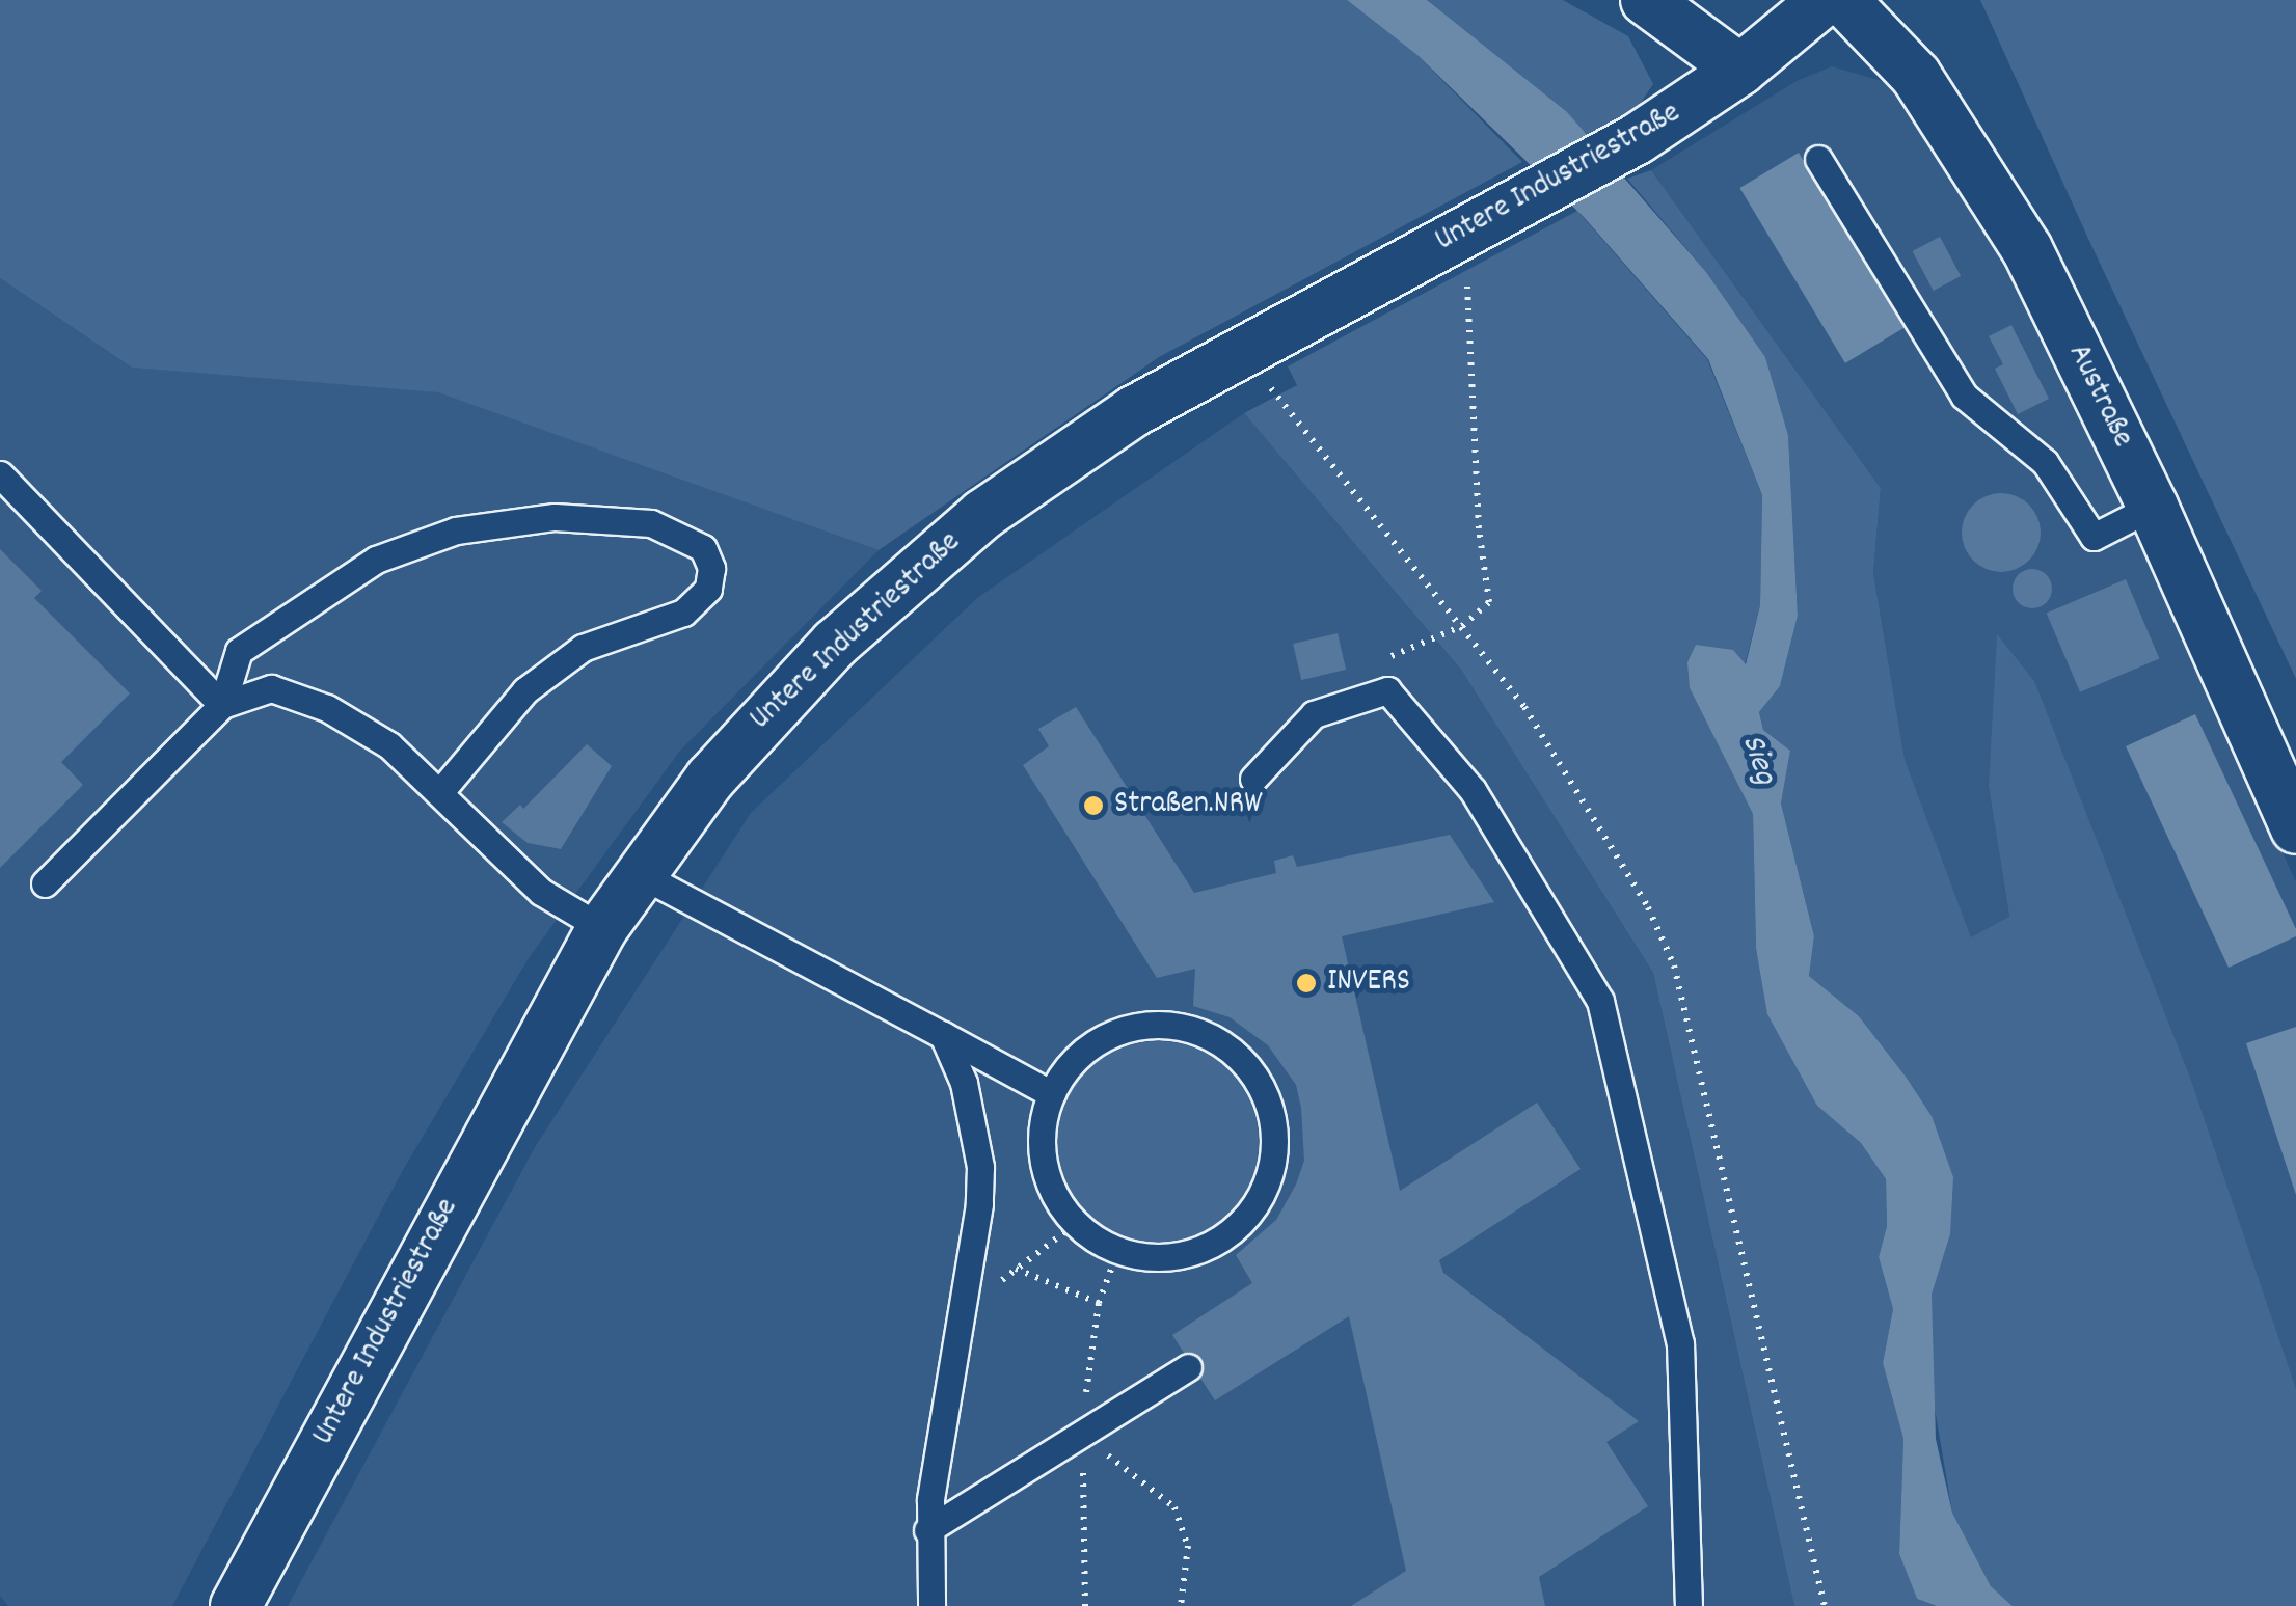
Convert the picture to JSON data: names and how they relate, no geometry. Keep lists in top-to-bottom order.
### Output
{
  "streets": {
    "street": ["Untere Industriestraße", "Austraße"]
  },
  "water": ["Sieg"],
  "places": ["Straßen.NRW", "INVERS"]
}
